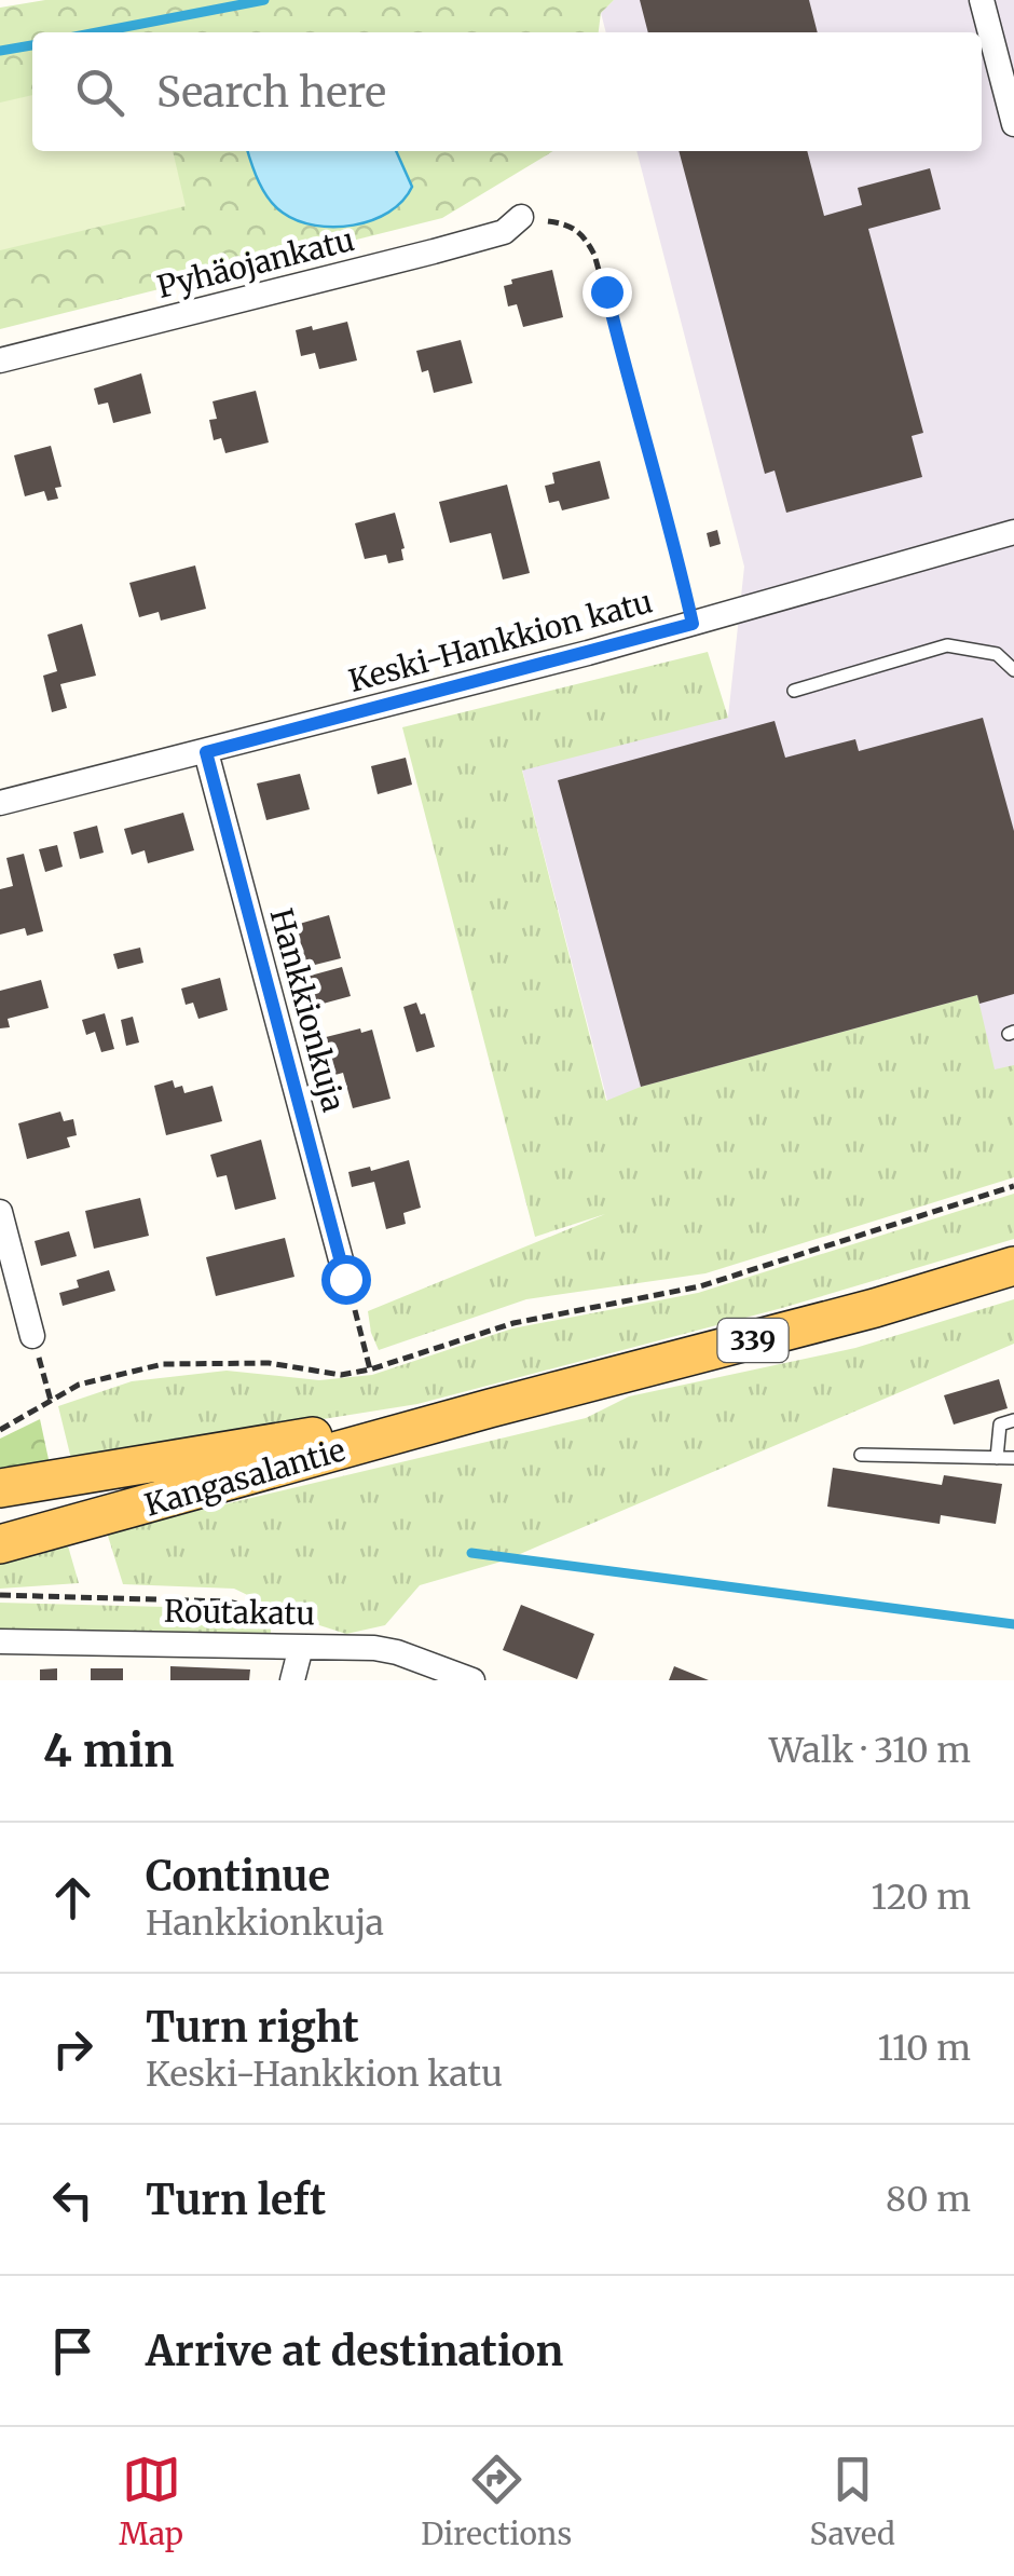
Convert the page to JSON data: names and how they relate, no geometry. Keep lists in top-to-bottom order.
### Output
{
  "streets": {
    "main road": ["339", "Kangasalantie"],
    "street": [
      "Pyhäojankatu",
      "Keski-Hankkion katu",
      "Hankkionkuja",
      "Routakatu"
    ]
  },
  "crossings": [
    ["Keski-Hankkion katu", "Hankkionkuja"]
  ],
  "page": {
    "search": "Search here",
    "heading": ["4 min", "Walk · 310 m"],
    "list": [
      ["Continue", "Hankkionkuja", "120 m"],
      ["Turn right", "Keski-Hankkion katu", "110 m"],
      ["Turn left", "80 m"],
      "Arrive at destination"
    ],
    "nav": ["Map", "Directions", "Saved"]
  }
}
